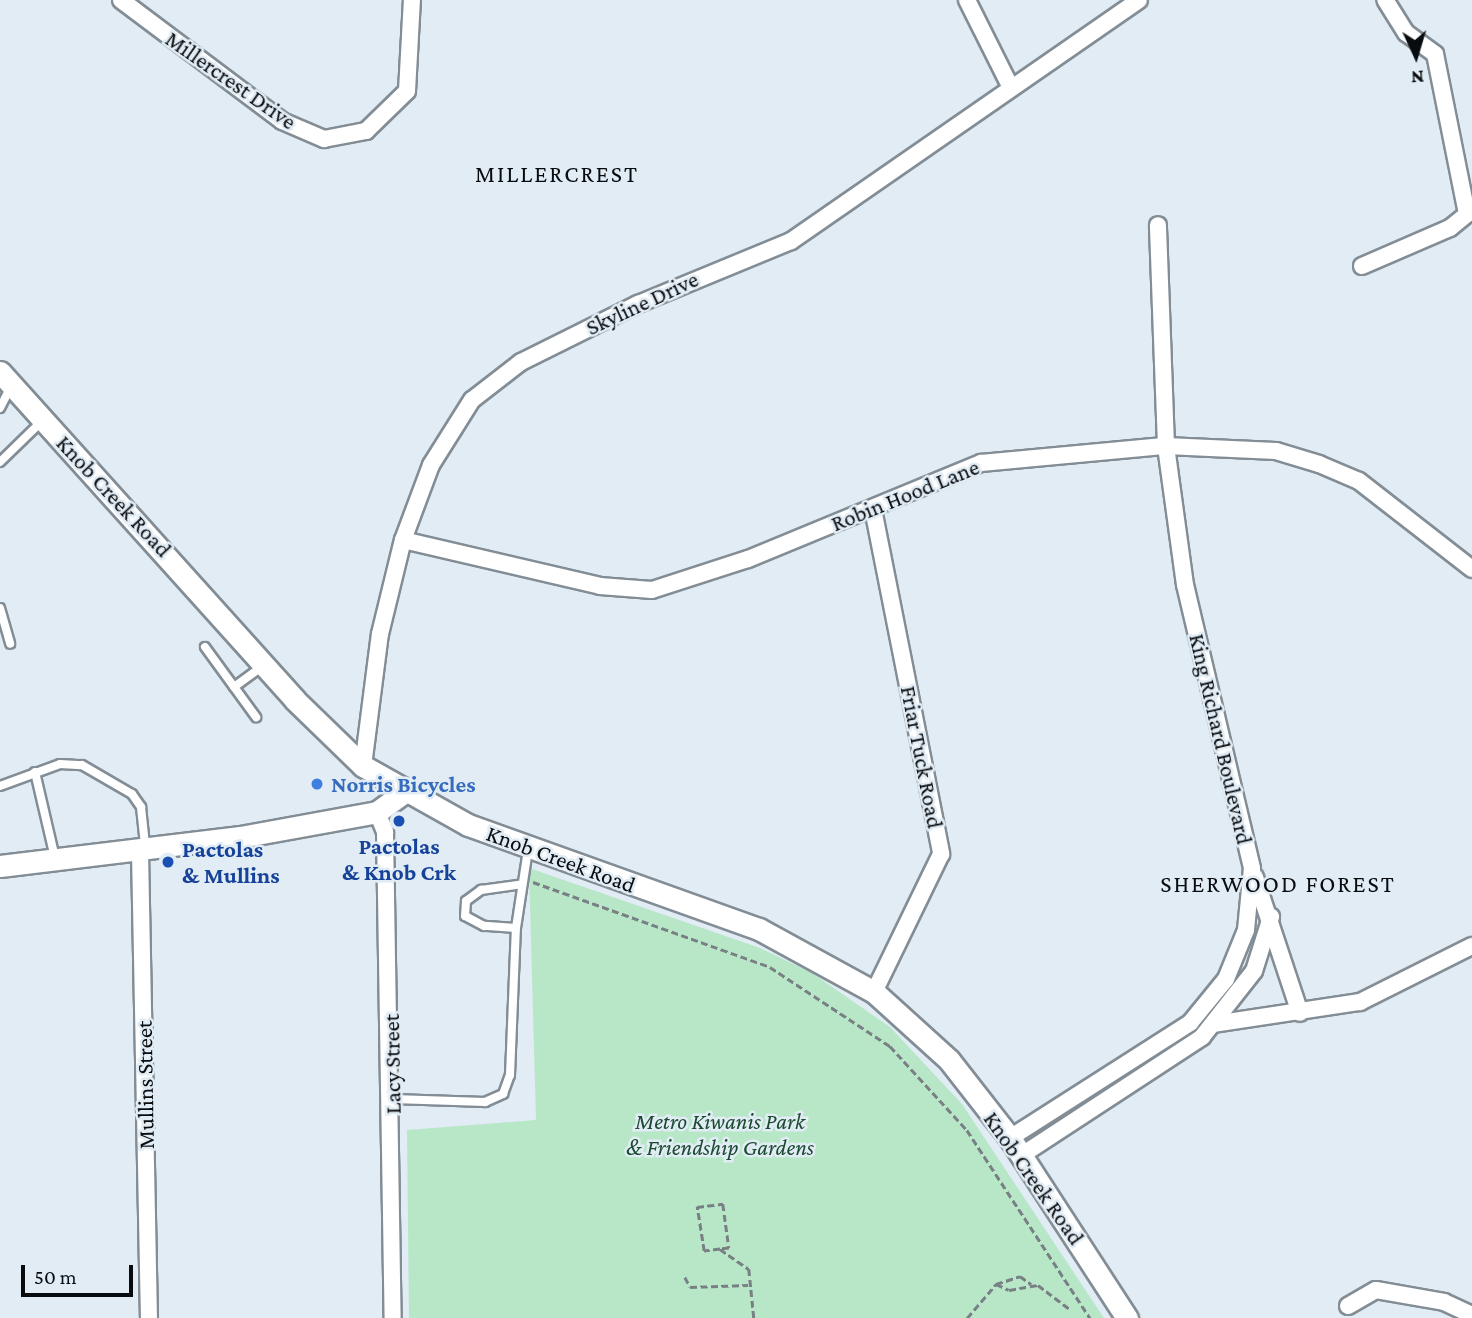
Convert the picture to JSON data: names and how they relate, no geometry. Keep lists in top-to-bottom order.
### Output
{
  "streets": {
    "main road": ["Knob Creek Road"],
    "street": [
      "Millercrest Drive",
      "Skyline Drive",
      "Robin Hood Lane",
      "King Richard Boulevard",
      "Friar Tuck Road",
      "Lacy Street",
      "Mullins Street"
    ]
  },
  "crossings": [
    ["Skyline Drive", "Robin Hood Lane"],
    ["Skyline Drive", "Knob Creek Road"],
    ["Robin Hood Lane", "King Richard Boulevard"],
    ["Robin Hood Lane", "Friar Tuck Road"],
    ["Knob Creek Road", "King Richard Boulevard"],
    ["Knob Creek Road", "Friar Tuck Road"]
  ],
  "districts": ["MILLERCREST", "SHERWOOD FOREST"],
  "parks": ["Metro Kiwanis Park & Friendship Gardens"],
  "places": ["Norris Bicycles", "Pactolas & Knob Crk", "Pactolas & Mullins"],
  "scale_bar": "50 m",
  "north": "bottom"
}
